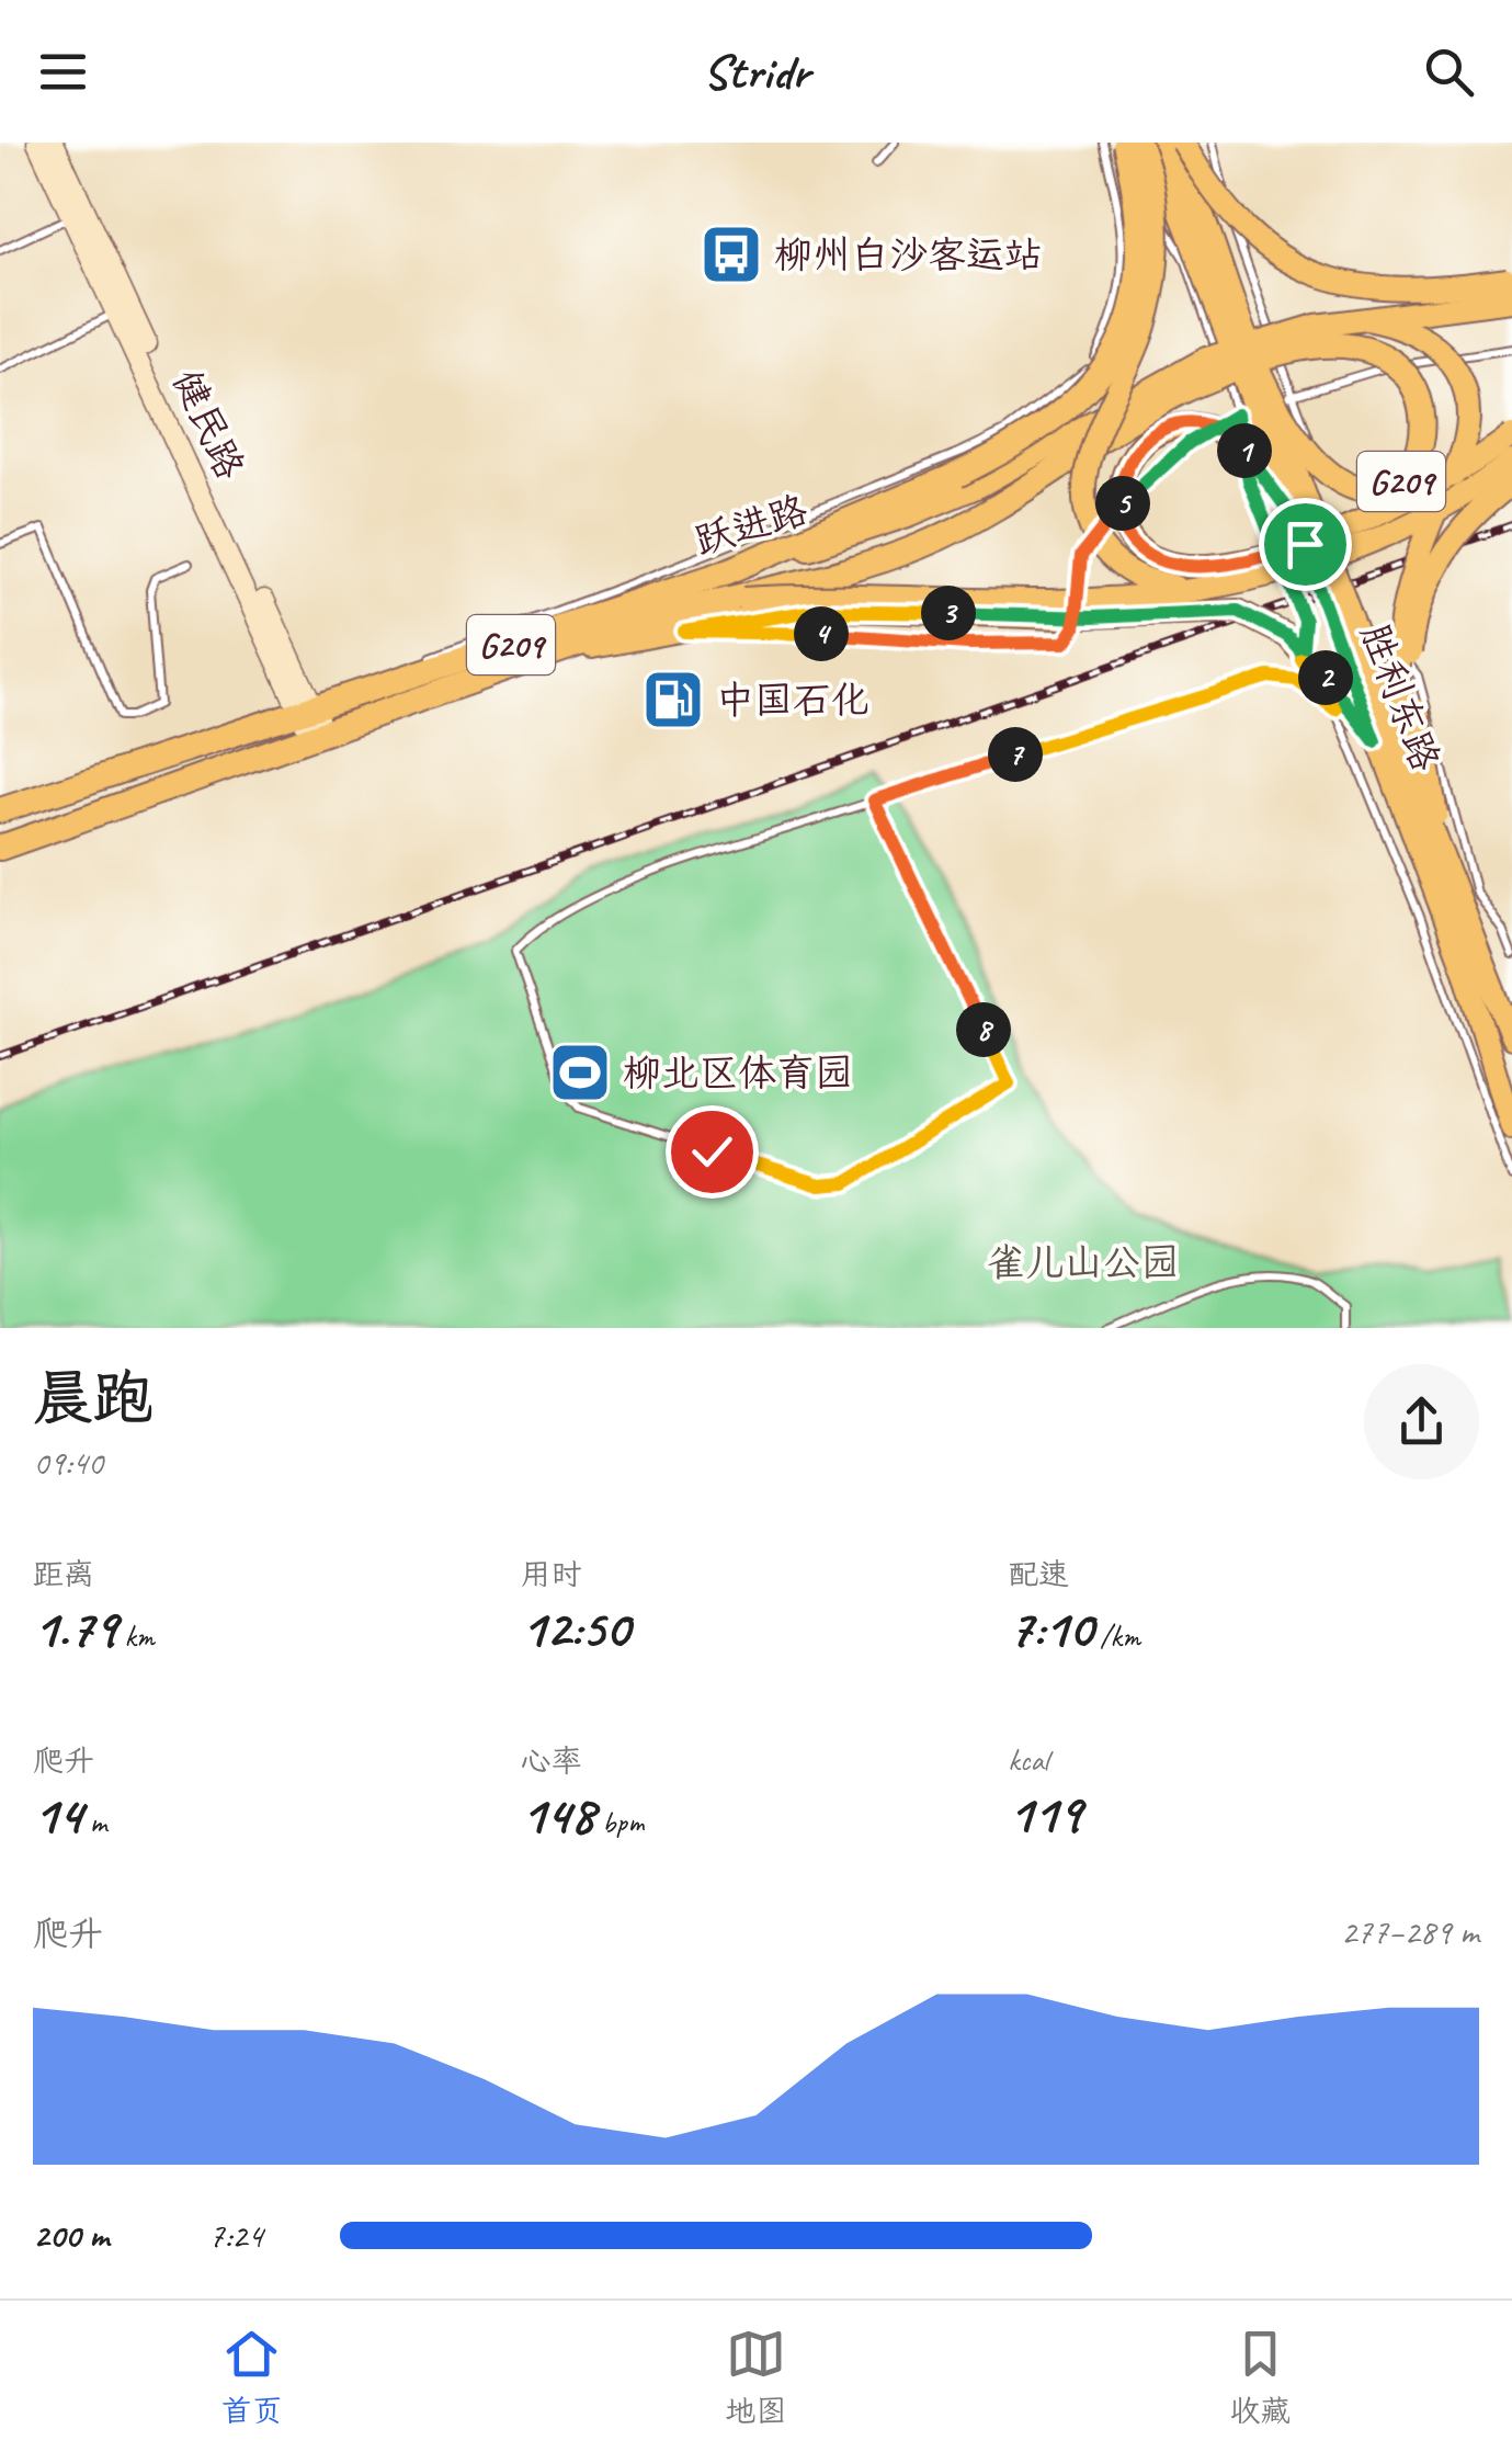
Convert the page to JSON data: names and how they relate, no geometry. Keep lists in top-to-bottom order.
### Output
{
  "streets": {
    "highway": ["G209", "跃进路", "胜利东路"],
    "main road": ["健民路"]
  },
  "crossings": [
    ["健民路", "跃进路"],
    ["G209", "跃进路"],
    ["G209", "胜利东路"]
  ],
  "parks": ["雀儿山公园"],
  "places": {
    "bus stop": ["柳州白沙客运站"],
    "fuel station": ["中国石化"],
    "sports": ["柳北区体育园"]
  },
  "page": {
    "header": "Stridr",
    "pins": [
      "1",
      "5",
      "3",
      "4",
      "2",
      "7",
      "8"
    ],
    "heading": ["晨跑", "09:40"],
    "stats": [
      ["距离", "1.79 km"],
      ["用时", "12:50"],
      ["配速", "7:10 /km"],
      ["爬升", "14 m"],
      ["心率", "148 bpm"],
      ["kcal", "119"]
    ],
    "chart": ["爬升", "277–289 m"],
    "list": [
      {
        "name": "200 m",
        "note": "7:24"
      }
    ],
    "tabs": ["首页", "地图", "收藏"]
  }
}
